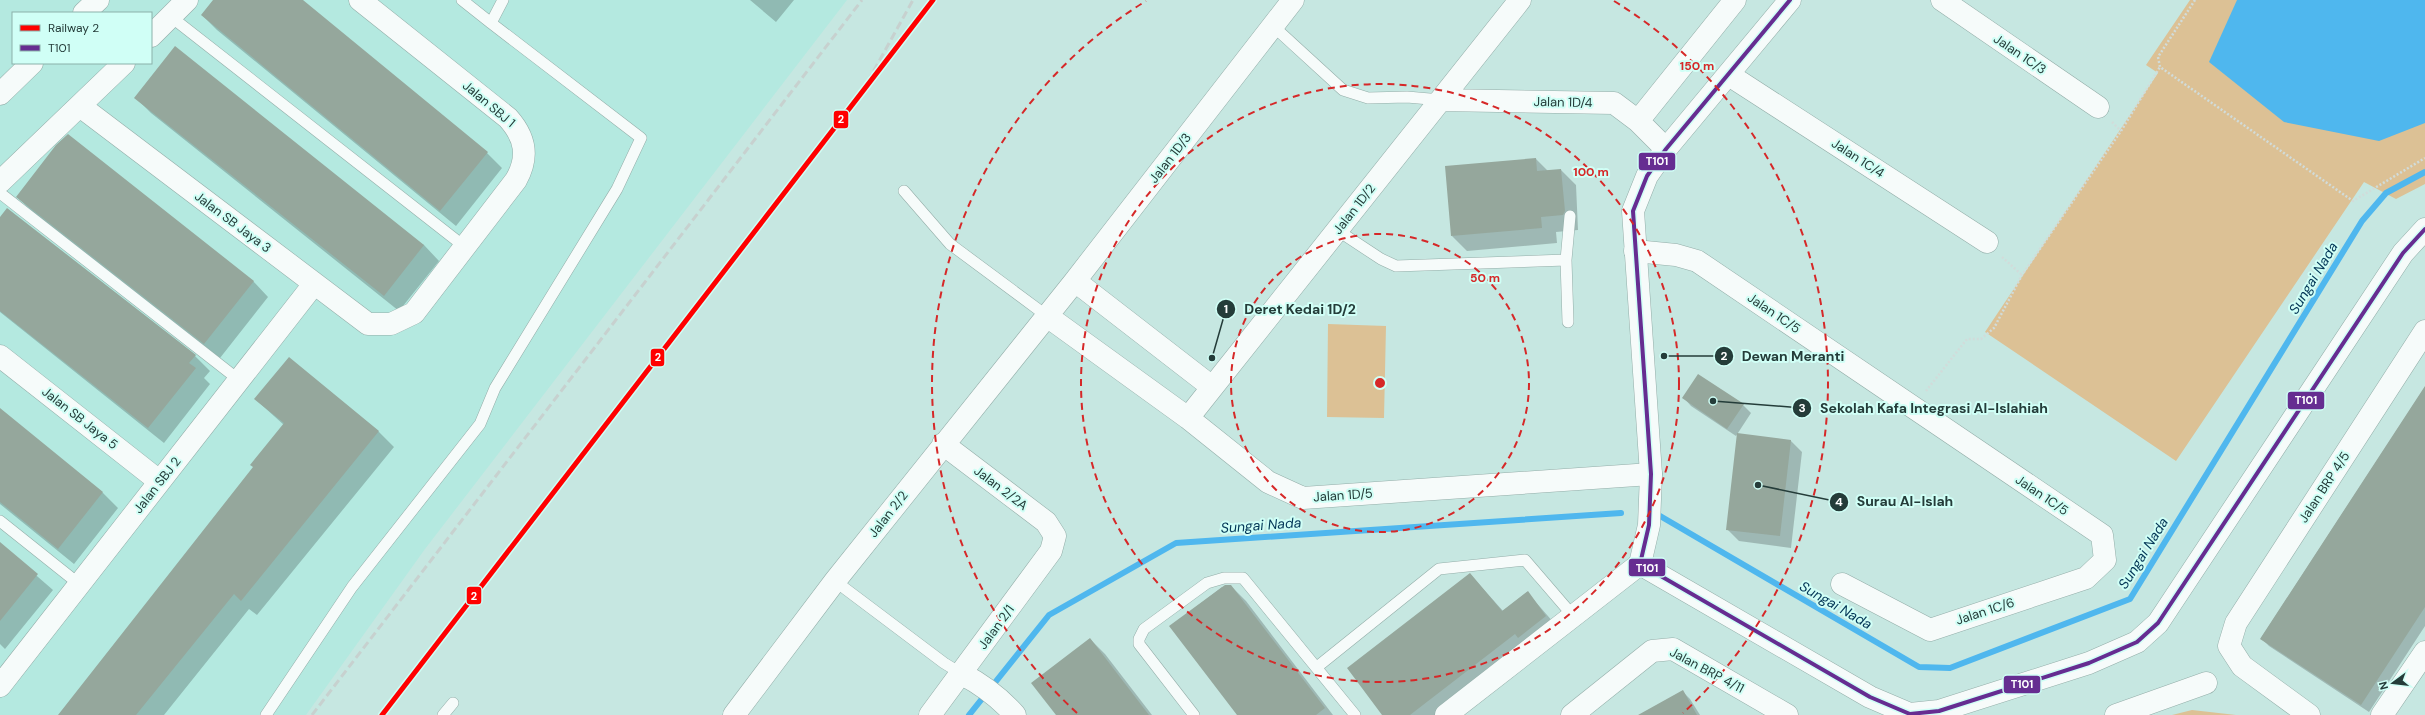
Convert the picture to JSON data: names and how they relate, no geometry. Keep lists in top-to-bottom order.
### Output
{
  "streets": {
    "street": [
      "Jalan 1C/3",
      "Jalan 1D/4",
      "Jalan SBJ 1",
      "Jalan 1D/3",
      "Jalan 1C/4",
      "Jalan 1D/2",
      "Jalan SB Jaya 3",
      "Jalan 1C/5",
      "Jalan SB Jaya 5",
      "Jalan SBJ 2",
      "Jalan BRP 4/5",
      "Jalan 2/2A",
      "Jalan 1D/5",
      "Jalan 2/2",
      "Jalan 1C/6",
      "Jalan 2/1",
      "Jalan BRP 4/11"
    ]
  },
  "crossings": [
    ["Jalan 1D/4", "Jalan 1D/2"],
    ["Jalan SBJ 1", "Jalan SB Jaya 3"],
    ["Jalan 1D/3", "Jalan 1D/5"],
    ["Jalan 1D/3", "Jalan 2/2"],
    ["Jalan 1D/2", "Jalan 1D/5"],
    ["Jalan SB Jaya 3", "Jalan SBJ 2"],
    ["Jalan 1C/5", "Jalan 1C/6"],
    ["Jalan SB Jaya 5", "Jalan SBJ 2"],
    ["Jalan 2/2A", "Jalan 2/2"],
    ["Jalan 2/2A", "Jalan 2/1"],
    ["Jalan 1D/5", "Jalan 2/2"]
  ],
  "water": ["Sungai Nada"],
  "places": [
    "Dewan Meranti",
    "Deret Kedai 1D/2",
    "Sekolah Kafa Integrasi Al-Islahiah",
    "Surau Al-Islah"
  ],
  "lines": ["rail line 2", "transit line T101"],
  "legend": ["Railway 2", "T101"],
  "north": "left",
  "rings": ["150 m", "100 m", "50 m"]
}
